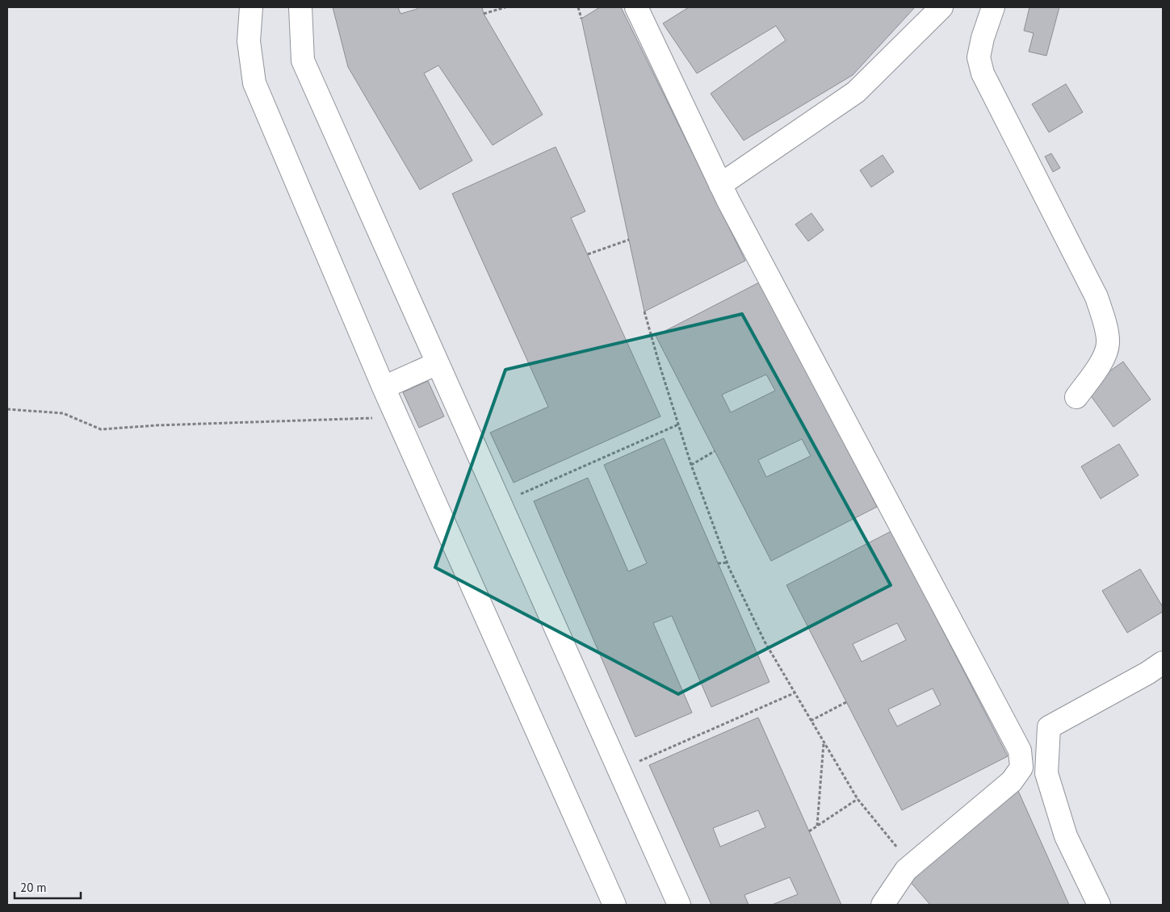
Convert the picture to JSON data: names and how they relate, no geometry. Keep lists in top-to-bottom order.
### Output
{
  "scale_bar": "20 m"
}
